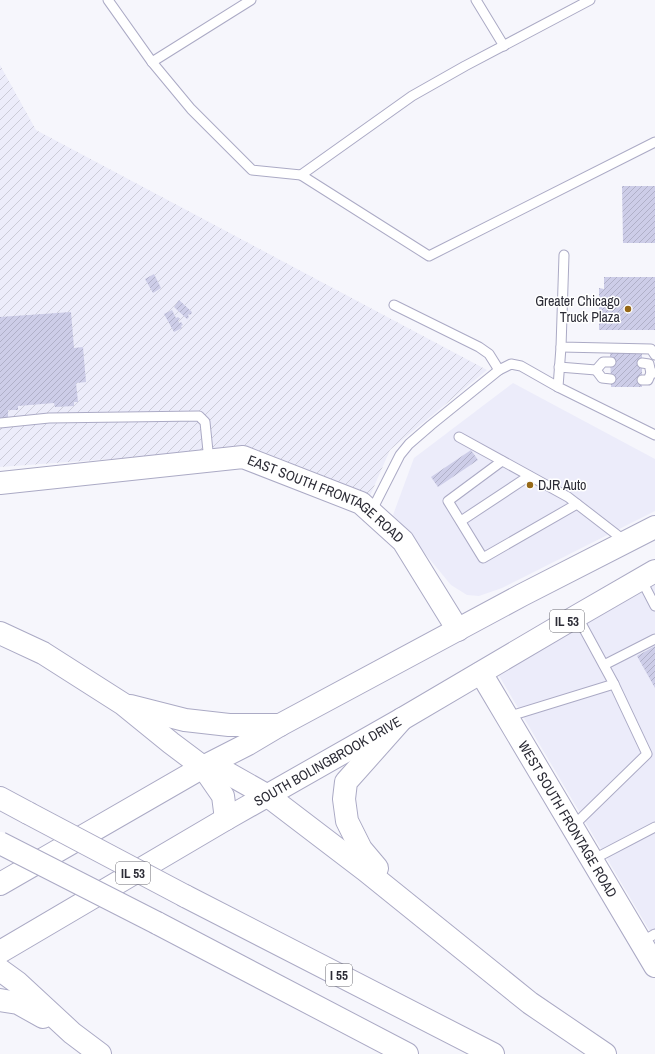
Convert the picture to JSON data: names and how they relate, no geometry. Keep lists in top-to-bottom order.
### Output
{
  "streets": {
    "main road": [
      "EAST SOUTH FRONTAGE ROAD",
      "IL 53",
      "SOUTH BOLINGBROOK DRIVE",
      "WEST SOUTH FRONTAGE ROAD",
      "I 55"
    ]
  },
  "crossings": [
    ["SOUTH BOLINGBROOK DRIVE", "WEST SOUTH FRONTAGE ROAD"]
  ],
  "places": ["Greater Chicago Truck Plaza", "DJR Auto"]
}
